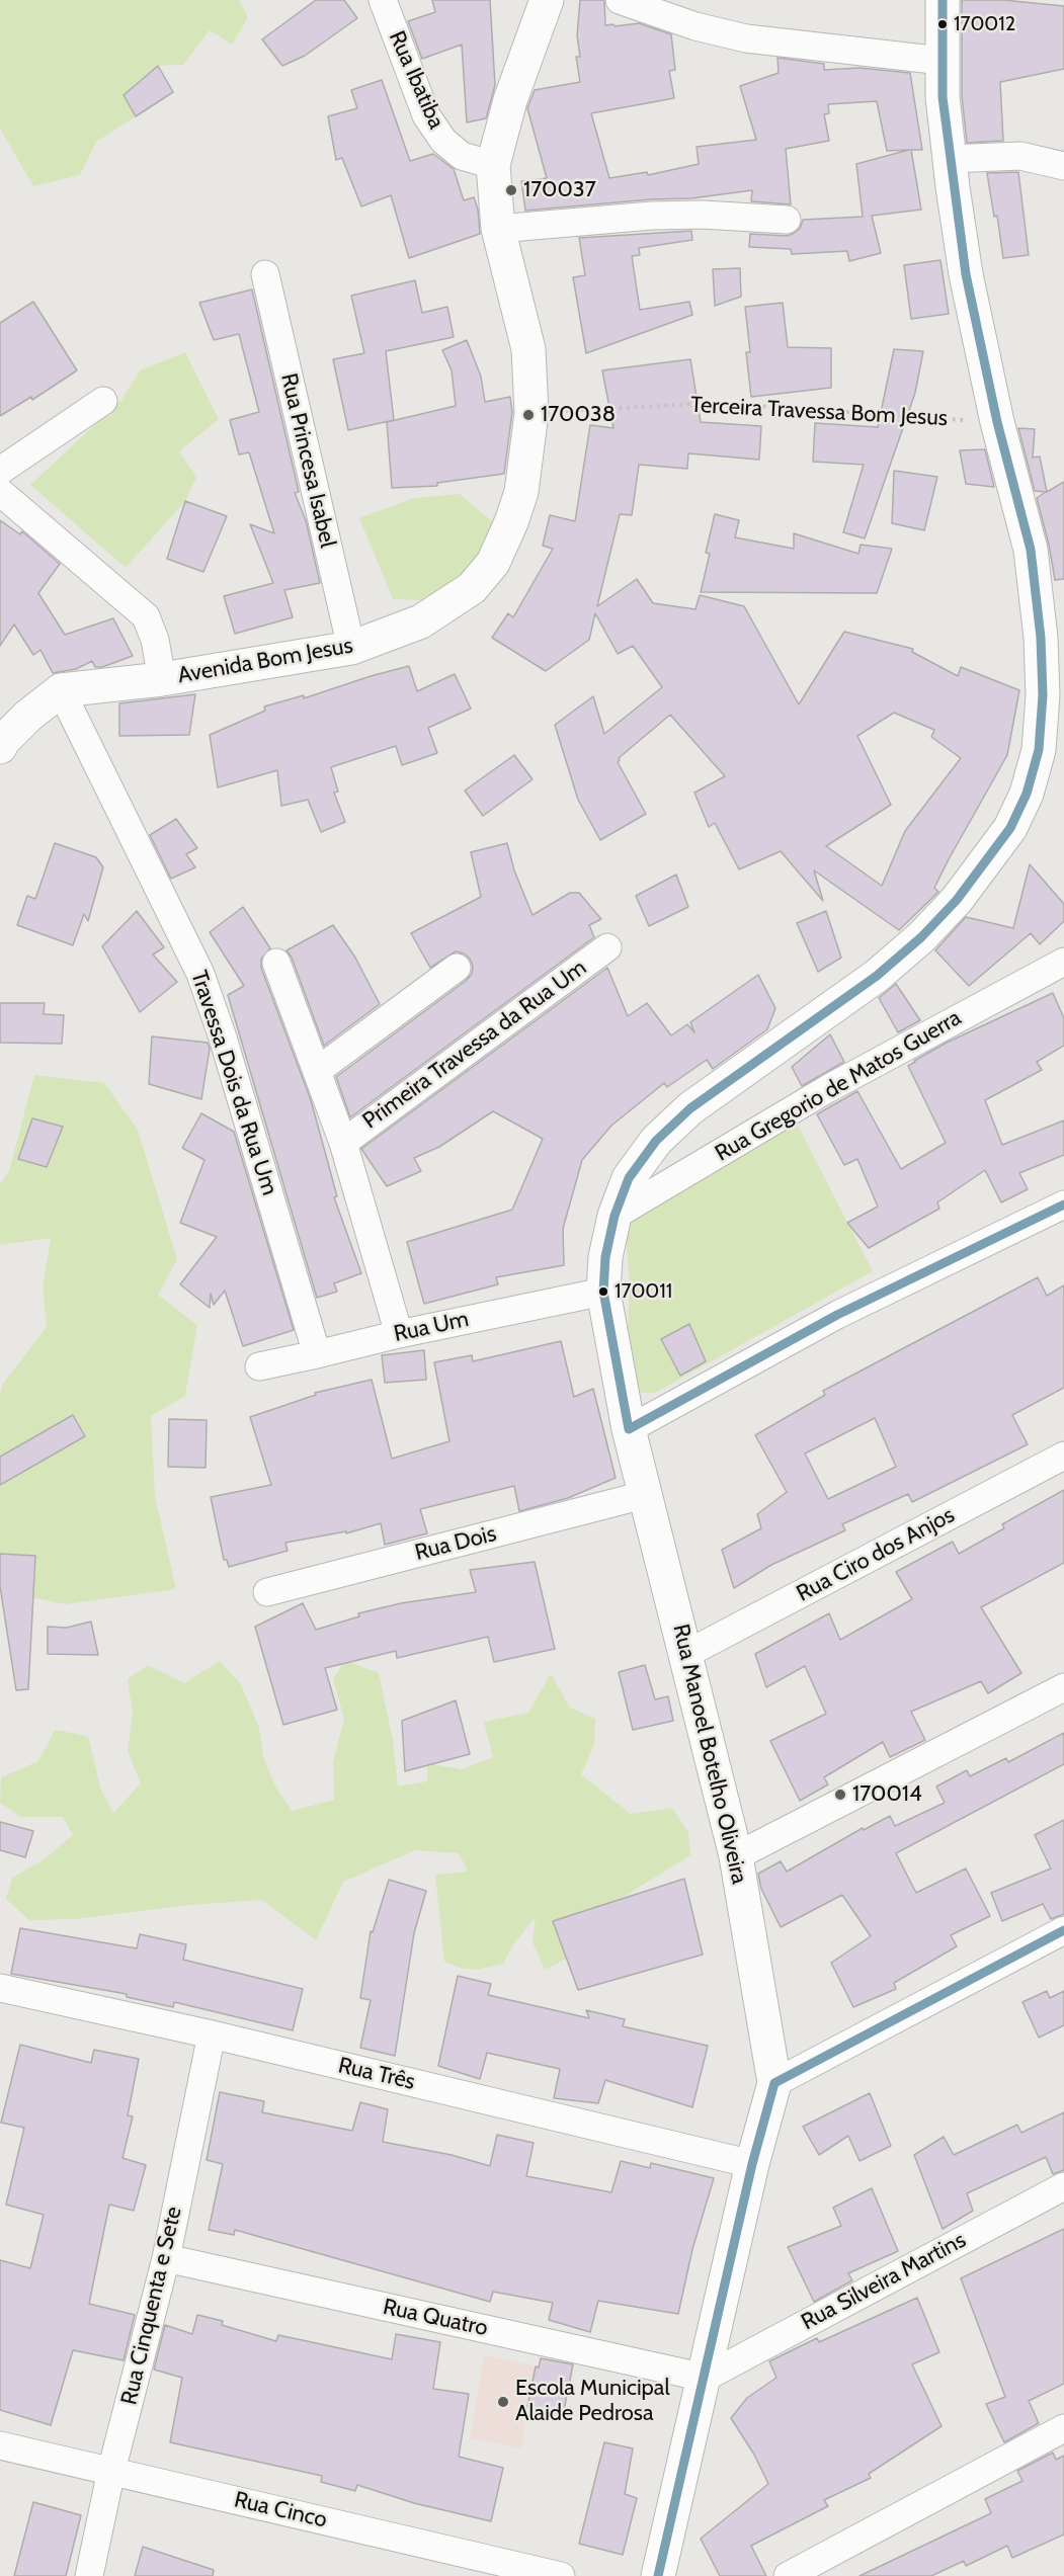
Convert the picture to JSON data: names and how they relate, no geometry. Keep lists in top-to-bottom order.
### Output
{
  "streets": {
    "street": [
      "Rua Ibatiba",
      "Rua Princesa Isabel",
      "Avenida Bom Jesus",
      "Primeira Travessa da Rua Um",
      "Travessa Dois da Rua Um",
      "Rua Gregorio de Matos Guerra",
      "Rua Um",
      "Rua Dois",
      "Rua Ciro dos Anjos",
      "Rua Manoel Botelho Oliveira",
      "Rua Três",
      "Rua Silveira Martins",
      "Rua Cinquenta e Sete",
      "Rua Quatro",
      "Rua Cinco"
    ],
    "path": ["Terceira Travessa Bom Jesus"]
  },
  "crossings": [
    ["Rua Ibatiba", "Avenida Bom Jesus"],
    ["Terceira Travessa Bom Jesus", "Avenida Bom Jesus"],
    ["Terceira Travessa Bom Jesus", "Rua Manoel Botelho Oliveira"],
    ["Rua Princesa Isabel", "Avenida Bom Jesus"],
    ["Avenida Bom Jesus", "Travessa Dois da Rua Um"],
    ["Primeira Travessa da Rua Um", "Rua Um"],
    ["Travessa Dois da Rua Um", "Rua Um"],
    ["Rua Gregorio de Matos Guerra", "Rua Manoel Botelho Oliveira"],
    ["Rua Um", "Rua Manoel Botelho Oliveira"],
    ["Rua Dois", "Rua Manoel Botelho Oliveira"],
    ["Rua Ciro dos Anjos", "Rua Manoel Botelho Oliveira"],
    ["Rua Três", "Rua Cinquenta e Sete"],
    ["Rua Silveira Martins", "Rua Quatro"],
    ["Rua Cinquenta e Sete", "Rua Quatro"],
    ["Rua Cinquenta e Sete", "Rua Cinco"]
  ],
  "places": [
    "170012",
    "170037",
    "170038",
    "170011",
    "170014",
    "Escola Municipal Alaide Pedrosa"
  ]
}
